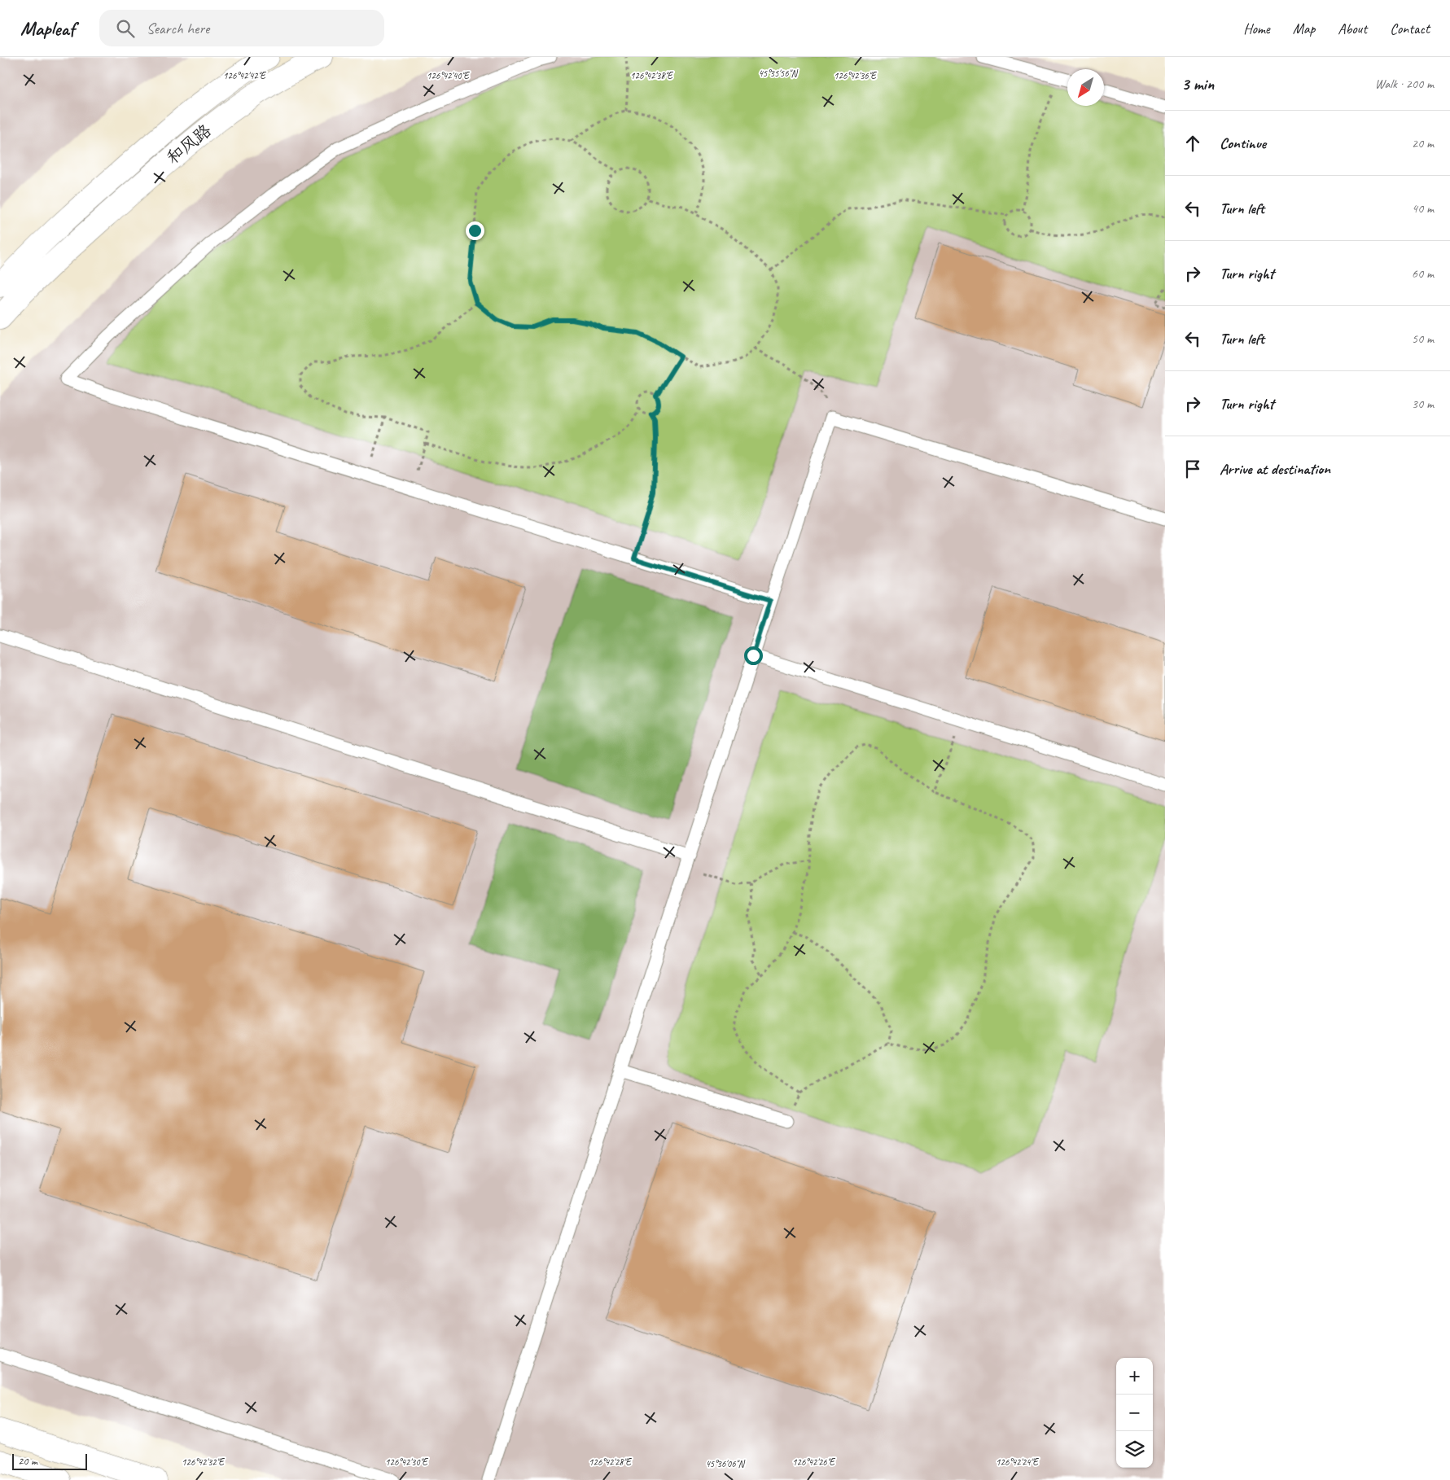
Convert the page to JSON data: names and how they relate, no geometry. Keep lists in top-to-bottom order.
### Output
{
  "streets": {
    "street": ["和风路"]
  },
  "scale_bar": "20 m",
  "north": "bottom left",
  "page": {
    "header": "Mapleaf",
    "search": "Search here",
    "nav": [
      "Home",
      "Map",
      "About",
      "Contact"
    ],
    "heading": ["3 min", "Walk · 200 m"],
    "list": [
      ["Continue", "20 m"],
      ["Turn left", "40 m"],
      ["Turn right", "60 m"],
      ["Turn left", "50 m"],
      ["Turn right", "30 m"],
      "Arrive at destination"
    ],
    "map_buttons": ["+", "−"],
    "scale": "20 m"
  },
  "coordinates": [
    "45°35'56\"N",
    "126°42'42\"E",
    "126°42'40\"E",
    "126°42'38\"E",
    "126°42'36\"E",
    "126°42'32\"E",
    "126°42'30\"E",
    "126°42'28\"E",
    "126°42'26\"E",
    "126°42'24\"E",
    "45°36'06\"N"
  ]
}
